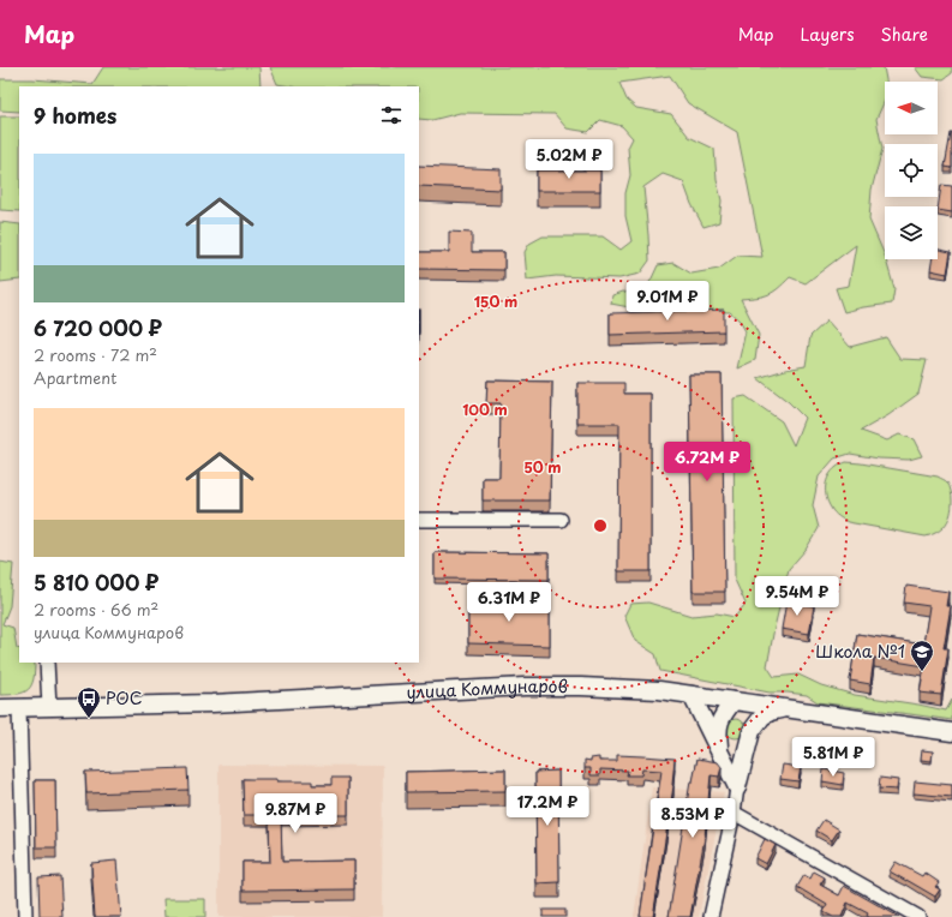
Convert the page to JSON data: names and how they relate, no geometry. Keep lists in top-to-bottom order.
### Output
{
  "streets": {
    "main road": ["улица Коммунаров"]
  },
  "places": {
    "school or university": ["Школа №1"],
    "bus stop": ["РОС"]
  },
  "north": "left",
  "page": {
    "header": "Map",
    "nav": ["Map", "Layers", "Share"],
    "heading": "9 homes",
    "price": [
      "5.02M ₽",
      "9.01M ₽",
      "6.72M ₽",
      "9.54M ₽",
      "6.31M ₽",
      "5.81M ₽",
      "17.2M ₽",
      "9.87M ₽",
      "8.53M ₽"
    ],
    "list": [
      {
        "name": "6 720 000 ₽",
        "note": "2 rooms · 72 m² · Apartment"
      },
      {
        "name": "5 810 000 ₽",
        "note": "2 rooms · 66 m² · улица Коммунаров"
      }
    ]
  },
  "rings": ["150 m", "100 m", "50 m"]
}
